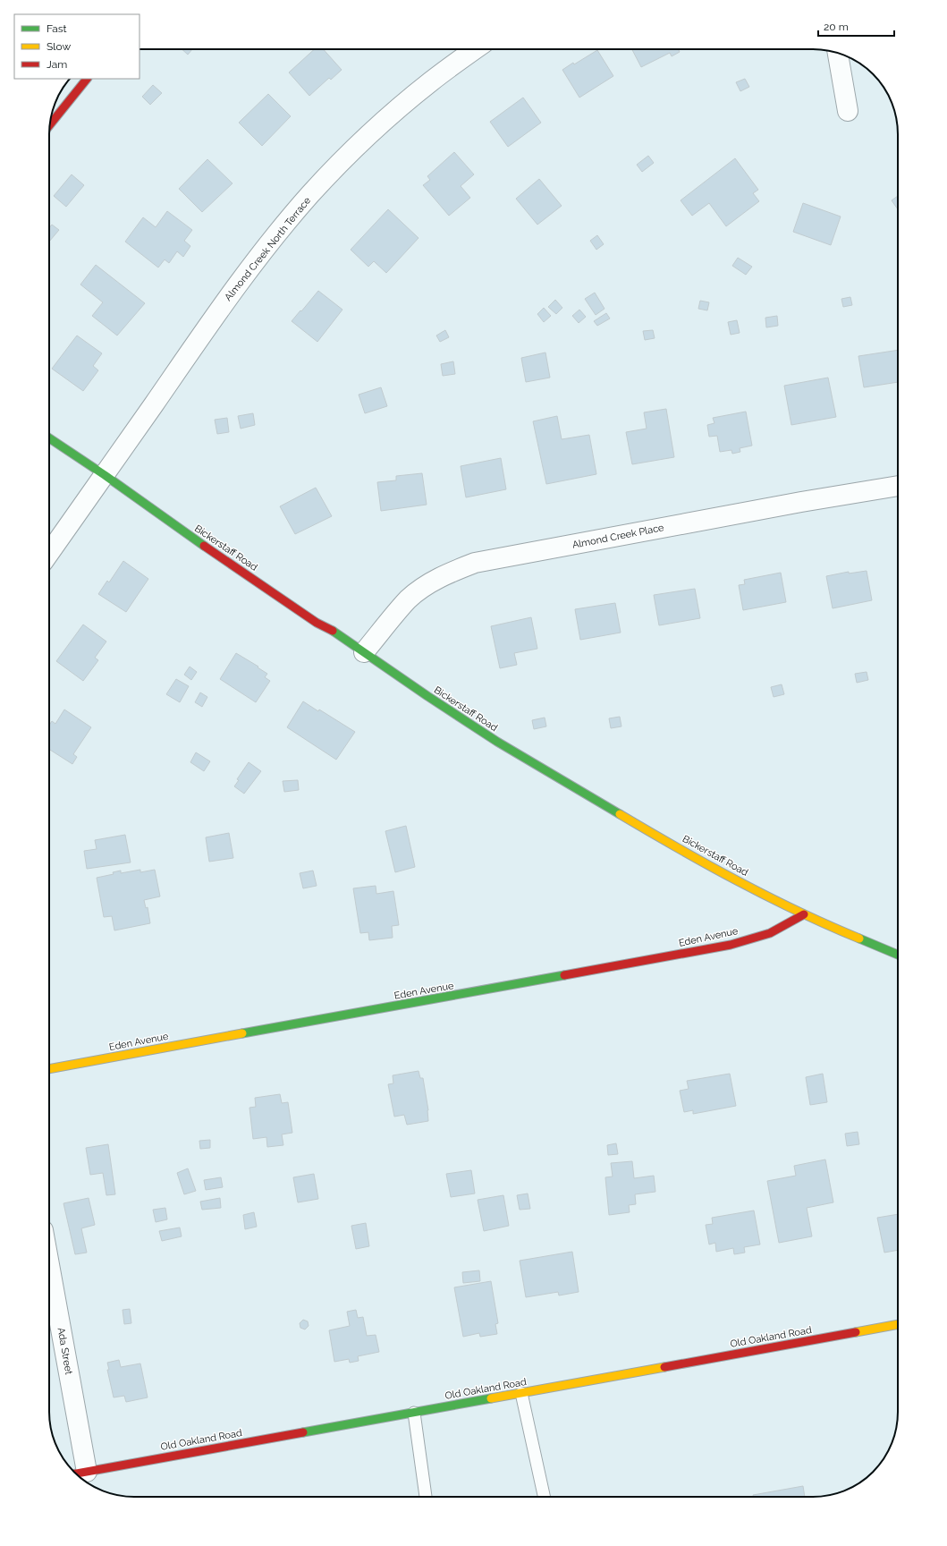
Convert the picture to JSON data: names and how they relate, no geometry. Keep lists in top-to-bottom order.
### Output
{
  "streets": {
    "street": [
      "Almond Creek North Terrace",
      "Almond Creek Place",
      "Bickerstaff Road",
      "Eden Avenue",
      "Old Oakland Road",
      "Ada Street"
    ]
  },
  "crossings": [
    ["Almond Creek North Terrace", "Bickerstaff Road"],
    ["Almond Creek Place", "Bickerstaff Road"],
    ["Bickerstaff Road", "Eden Avenue"],
    ["Old Oakland Road", "Ada Street"]
  ],
  "legend": ["Fast", "Slow", "Jam"],
  "scale_bar": "20 m"
}
